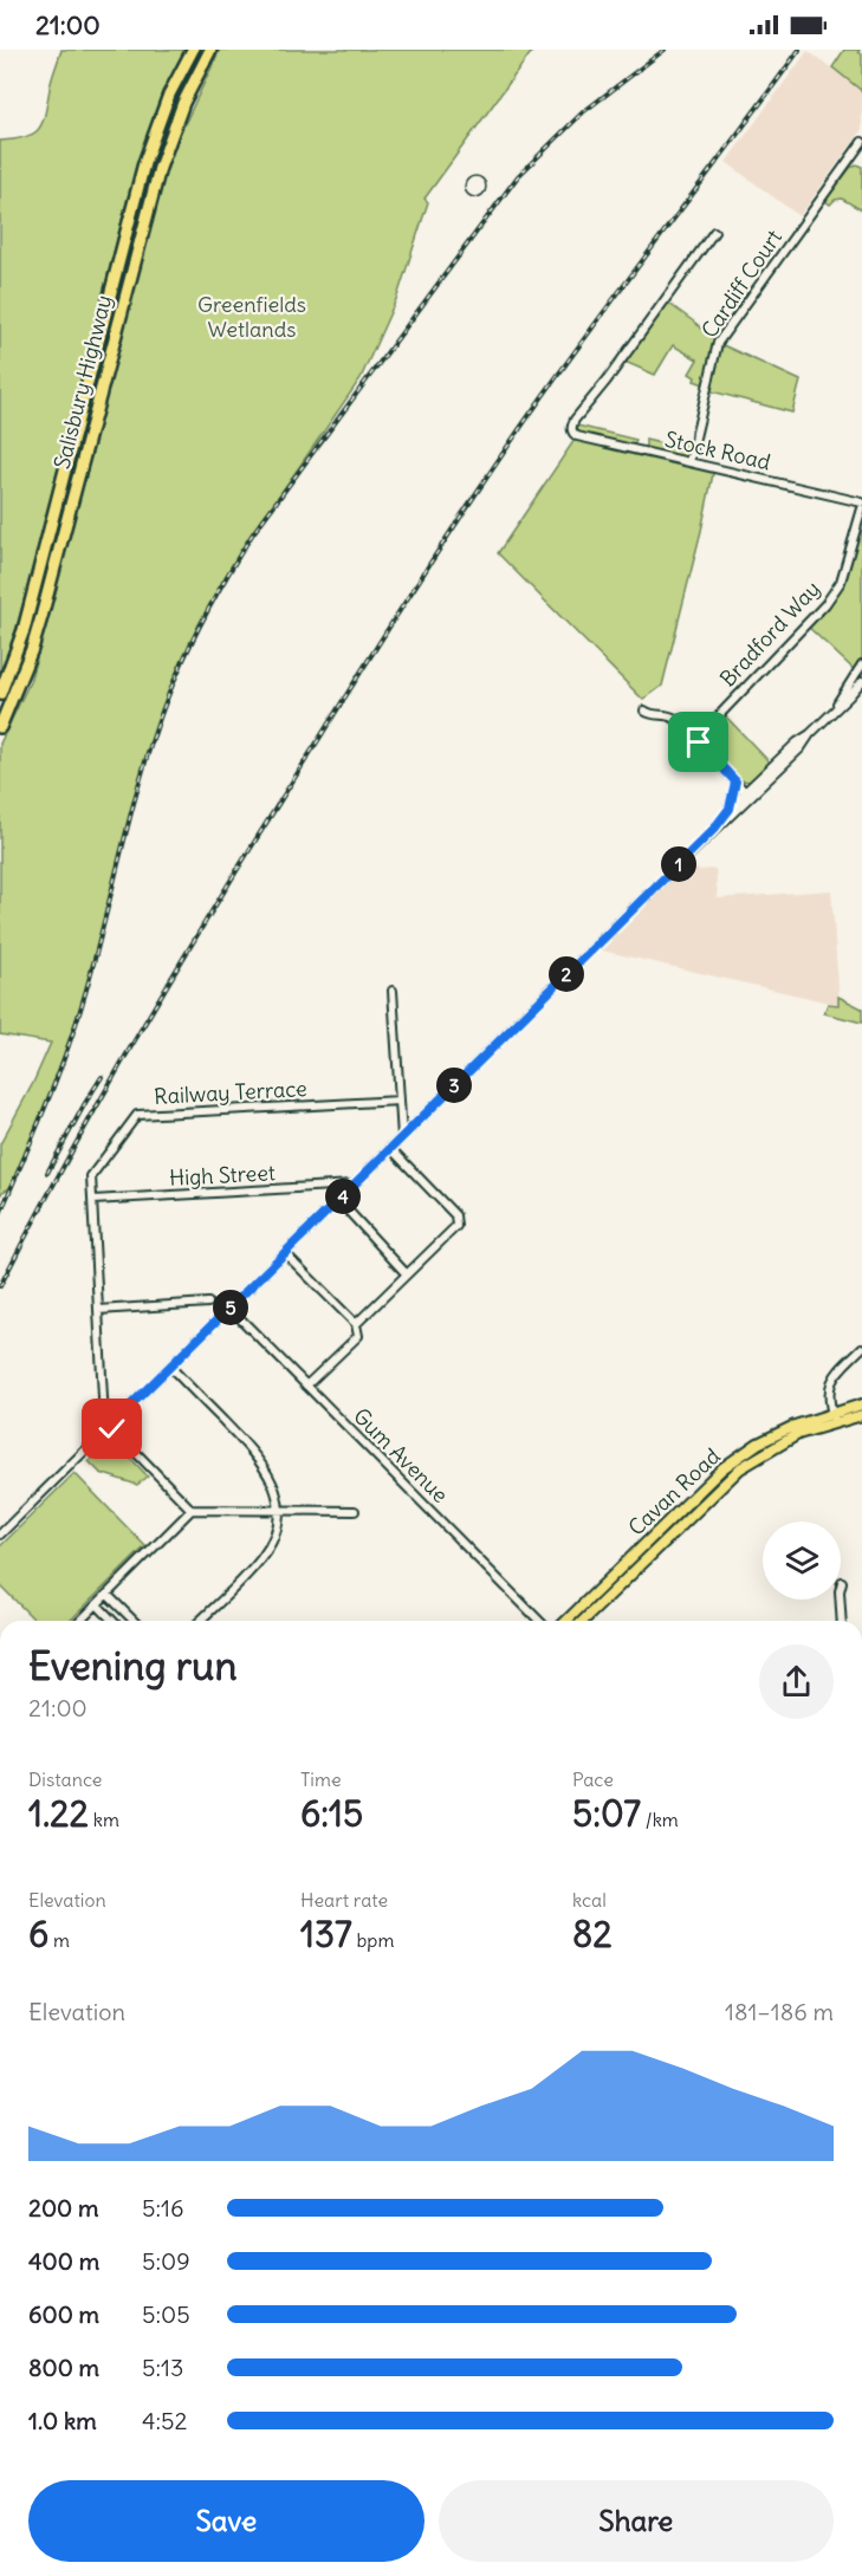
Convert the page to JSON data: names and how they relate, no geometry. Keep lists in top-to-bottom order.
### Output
{
  "streets": {
    "highway": ["Salisbury Highway"],
    "main road": ["Cavan Road"],
    "street": [
      "Cardiff Court",
      "Stock Road",
      "Bradford Way",
      "Railway Terrace",
      "High Street",
      "Gum Avenue"
    ]
  },
  "crossings": [
    ["Cardiff Court", "Stock Road"],
    ["Stock Road", "Bradford Way"],
    ["Railway Terrace", "High Street"]
  ],
  "parks": ["Greenfields Wetlands"],
  "page": {
    "status": "21:00",
    "pins": [
      "1",
      "2",
      "3",
      "4",
      "5"
    ],
    "heading": ["Evening run", "21:00"],
    "stats": [
      ["Distance", "1.22 km"],
      ["Time", "6:15"],
      ["Pace", "5:07 /km"],
      ["Elevation", "6 m"],
      ["Heart rate", "137 bpm"],
      ["kcal", "82"]
    ],
    "chart": ["Elevation", "181–186 m"],
    "list": [
      {
        "name": "200 m",
        "note": "5:16"
      },
      {
        "name": "400 m",
        "note": "5:09"
      },
      {
        "name": "600 m",
        "note": "5:05"
      },
      {
        "name": "800 m",
        "note": "5:13"
      },
      {
        "name": "1.0 km",
        "note": "4:52"
      }
    ],
    "buttons": ["Save", "Share"]
  }
}
